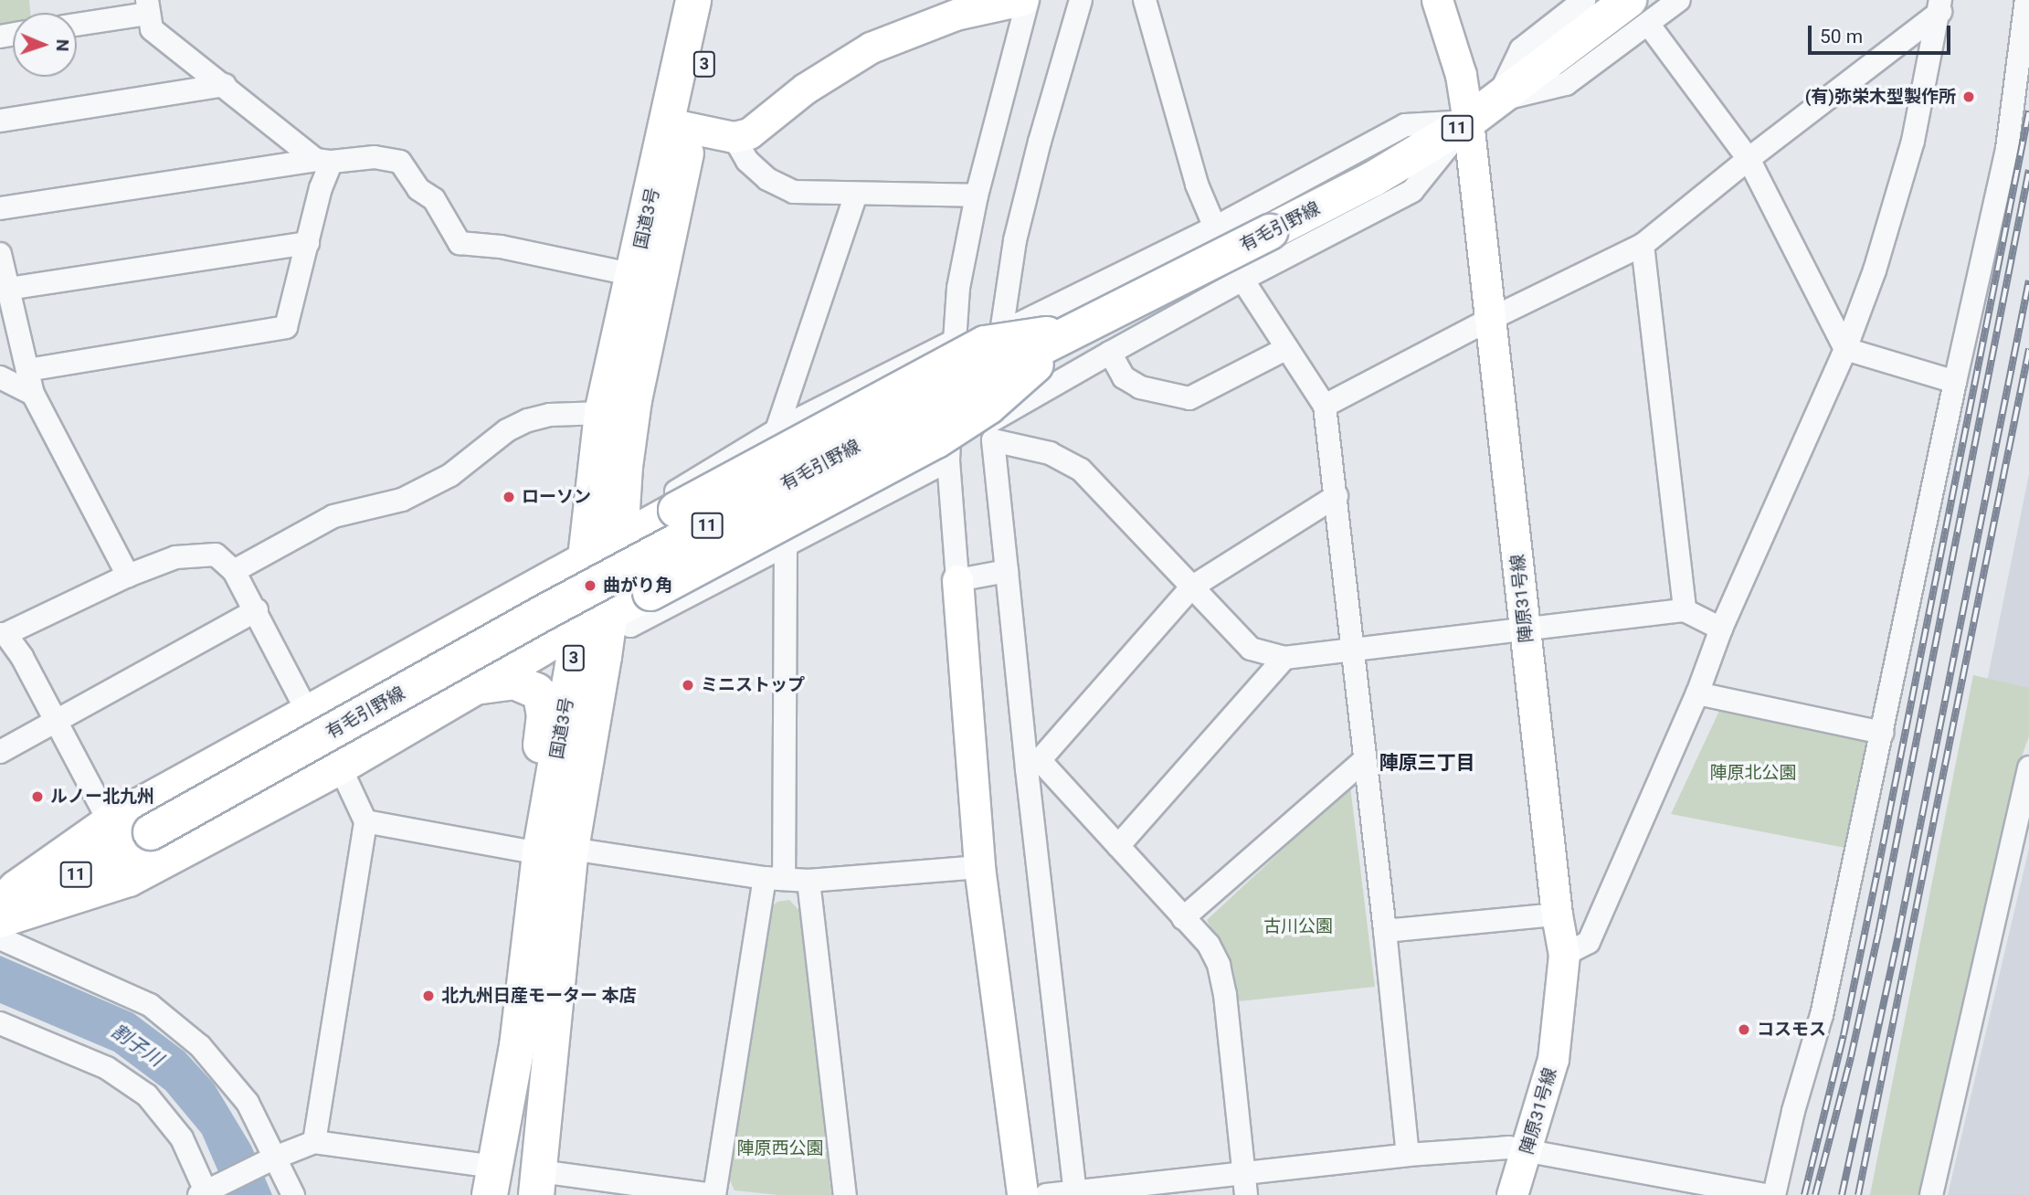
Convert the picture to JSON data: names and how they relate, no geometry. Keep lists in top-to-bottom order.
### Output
{
  "streets": {
    "main road": [
      "3",
      "11",
      "国道3号",
      "有毛引野線"
    ],
    "street": ["陣原31号線"]
  },
  "crossings": [
    ["有毛引野線", "陣原31号線"]
  ],
  "districts": ["陣原三丁目"],
  "water": ["割子川"],
  "parks": ["陣原北公園", "古川公園", "陣原西公園"],
  "places": [
    "(有)弥栄木型製作所",
    "ローソン",
    "曲がり角",
    "ミニストップ",
    "ルノー北九州",
    "北九州日産モーター 本店",
    "コスモス"
  ],
  "scale_bar": "50 m",
  "north": "right"
}
